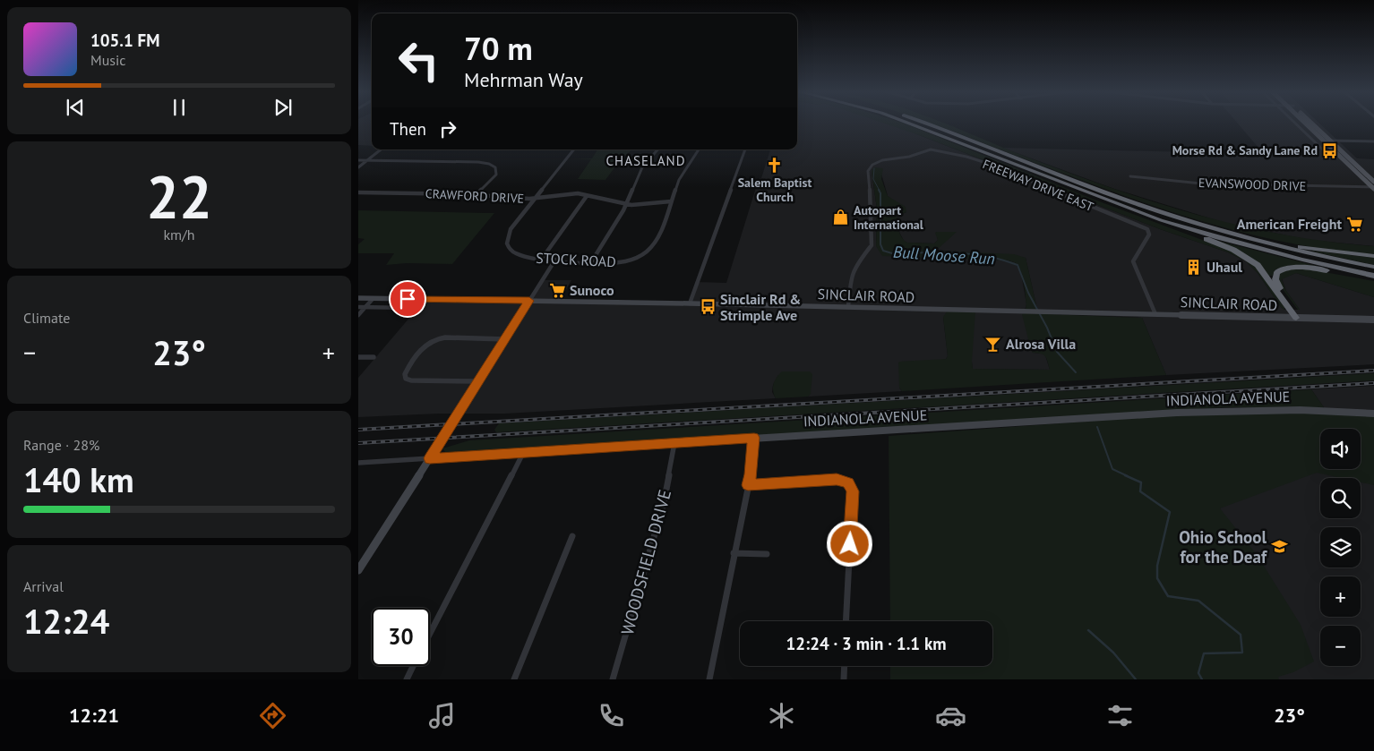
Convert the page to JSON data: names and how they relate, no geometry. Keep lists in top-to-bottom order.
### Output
{
  "streets": {
    "main road": ["SINCLAIR ROAD", "INDIANOLA AVENUE"],
    "street": [
      "EVANSWOOD DRIVE",
      "FREEWAY DRIVE EAST",
      "CRAWFORD DRIVE",
      "STOCK ROAD",
      "WOODSFIELD DRIVE"
    ]
  },
  "crossings": [
    ["FREEWAY DRIVE EAST", "SINCLAIR ROAD"],
    ["CRAWFORD DRIVE", "STOCK ROAD"],
    ["INDIANOLA AVENUE", "WOODSFIELD DRIVE"]
  ],
  "districts": ["CHASELAND"],
  "water": ["Bull Moose Run"],
  "places": {
    "bus stop": ["Morse Rd & Sandy Lane Rd", "Sinclair Rd & Strimple Ave"],
    "church": ["Salem Baptist Church"],
    "shop": ["Autopart International"],
    "supermarket": ["American Freight", "Sunoco"],
    "building": ["Uhaul"],
    "bar": ["Alrosa Villa"],
    "school or university": ["Ohio School for the Deaf"]
  },
  "page": {
    "turn": ["70 m", "Mehrman Way"],
    "song": ["105.1 FM", "Music"],
    "then": "Then",
    "tile": [
      ["22", "km/h"],
      "Climate",
      ["Range · 28%", "140 km"],
      ["Arrival", "12:24"]
    ],
    "heat": ["−", "23°", "+"],
    "map_buttons": ["+", "−"],
    "limit": "30",
    "trip": "12:24 · 3 min · 1.1 km",
    "tabs": ["12:21", "23°"]
  }
}
